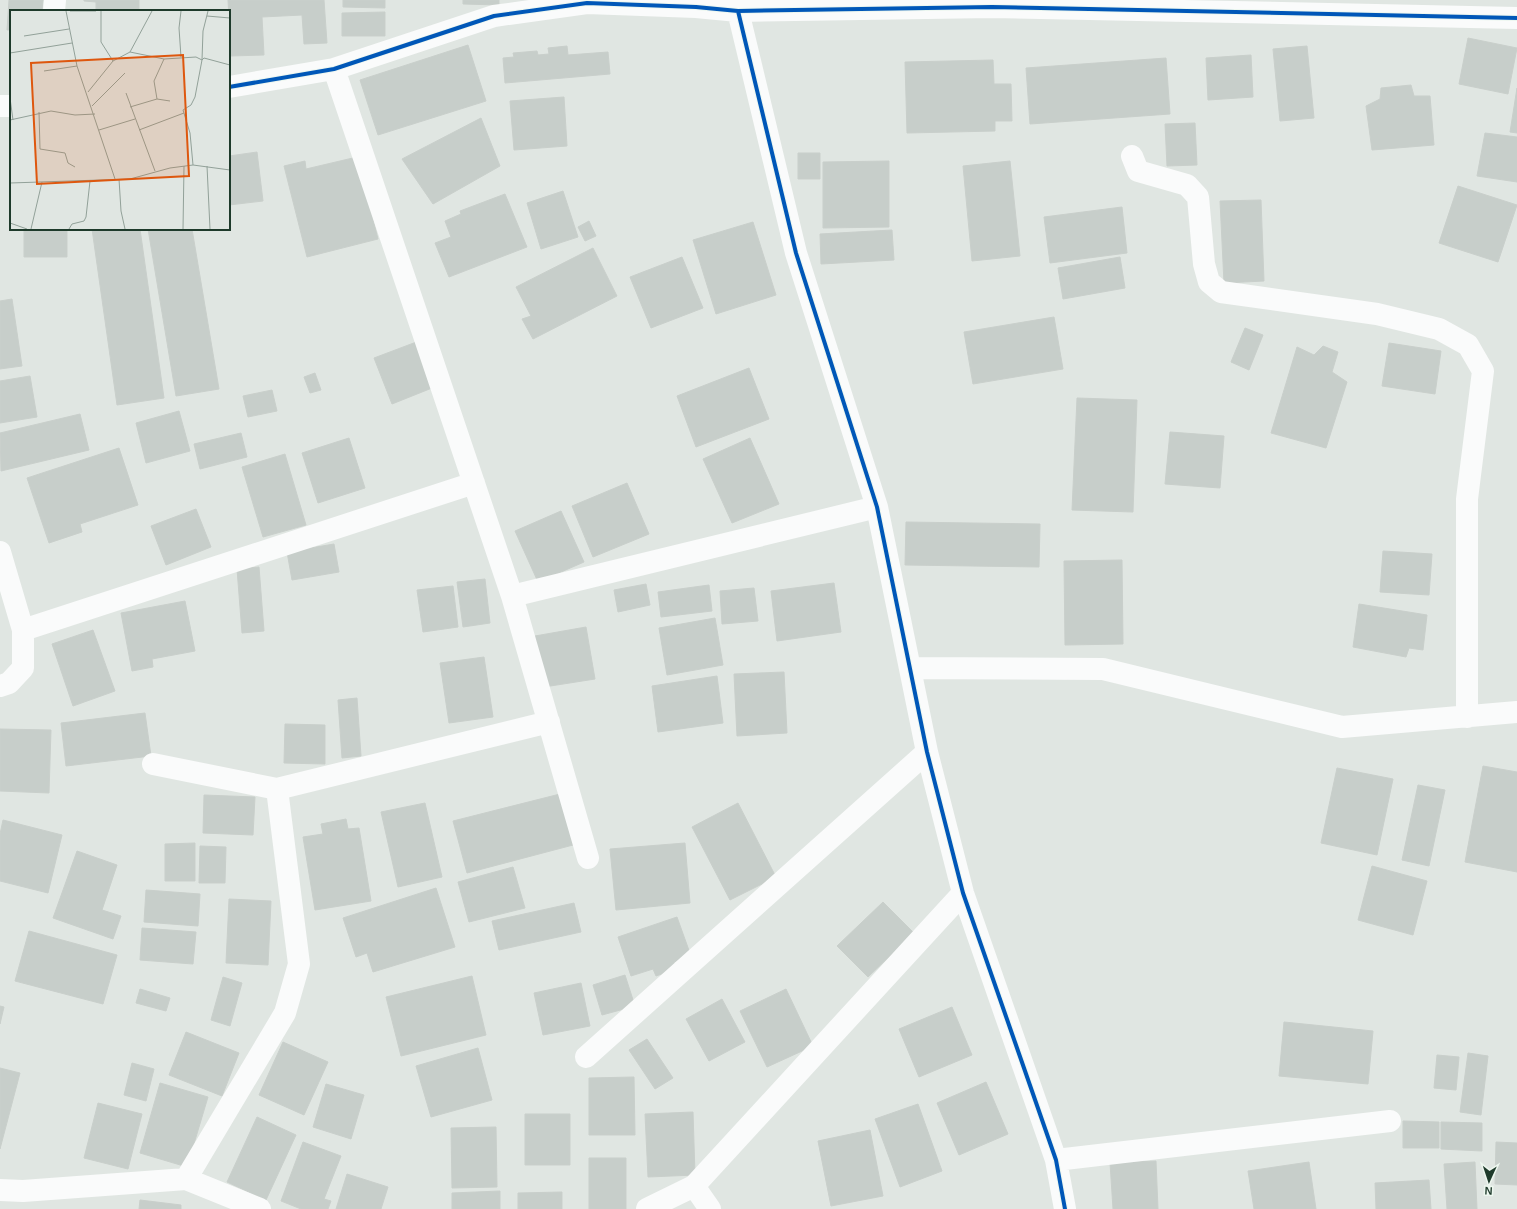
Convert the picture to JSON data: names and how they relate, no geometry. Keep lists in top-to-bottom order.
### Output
{
  "north": "bottom"
}
